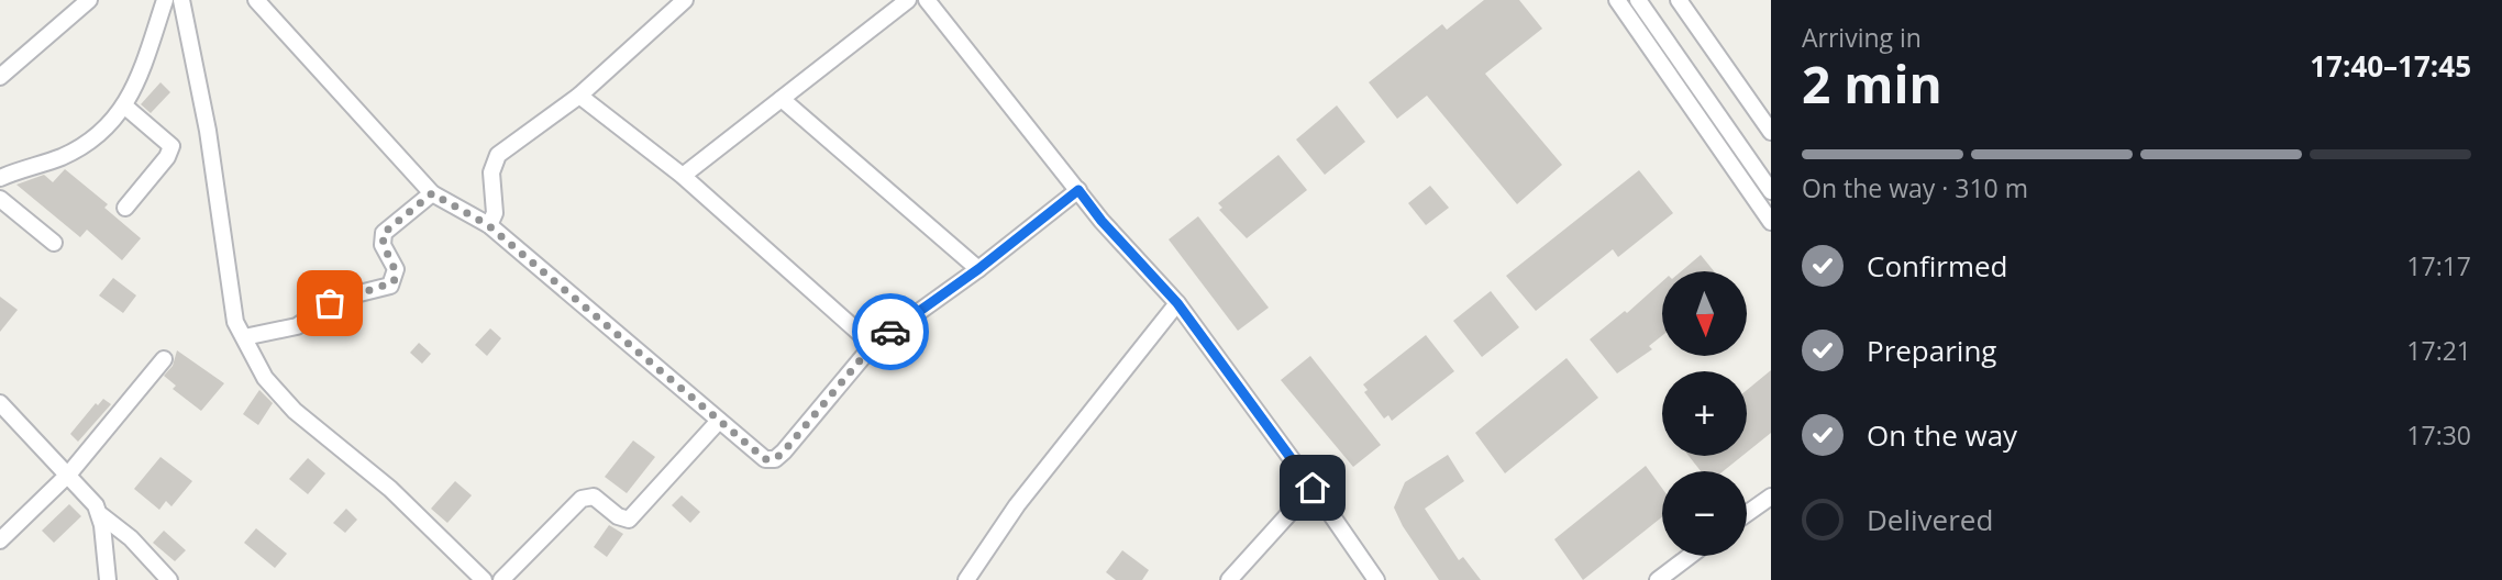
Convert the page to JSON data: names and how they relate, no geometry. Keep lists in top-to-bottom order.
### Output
{
  "north": "bottom",
  "page": {
    "heading": ["2 min", "Arriving in", "17:40–17:45"],
    "bar": "On the way · 310 m",
    "list": [
      ["Confirmed", "17:17"],
      ["Preparing", "17:21"],
      ["On the way", "17:30"],
      "Delivered"
    ],
    "map_buttons": ["+", "−"]
  }
}
